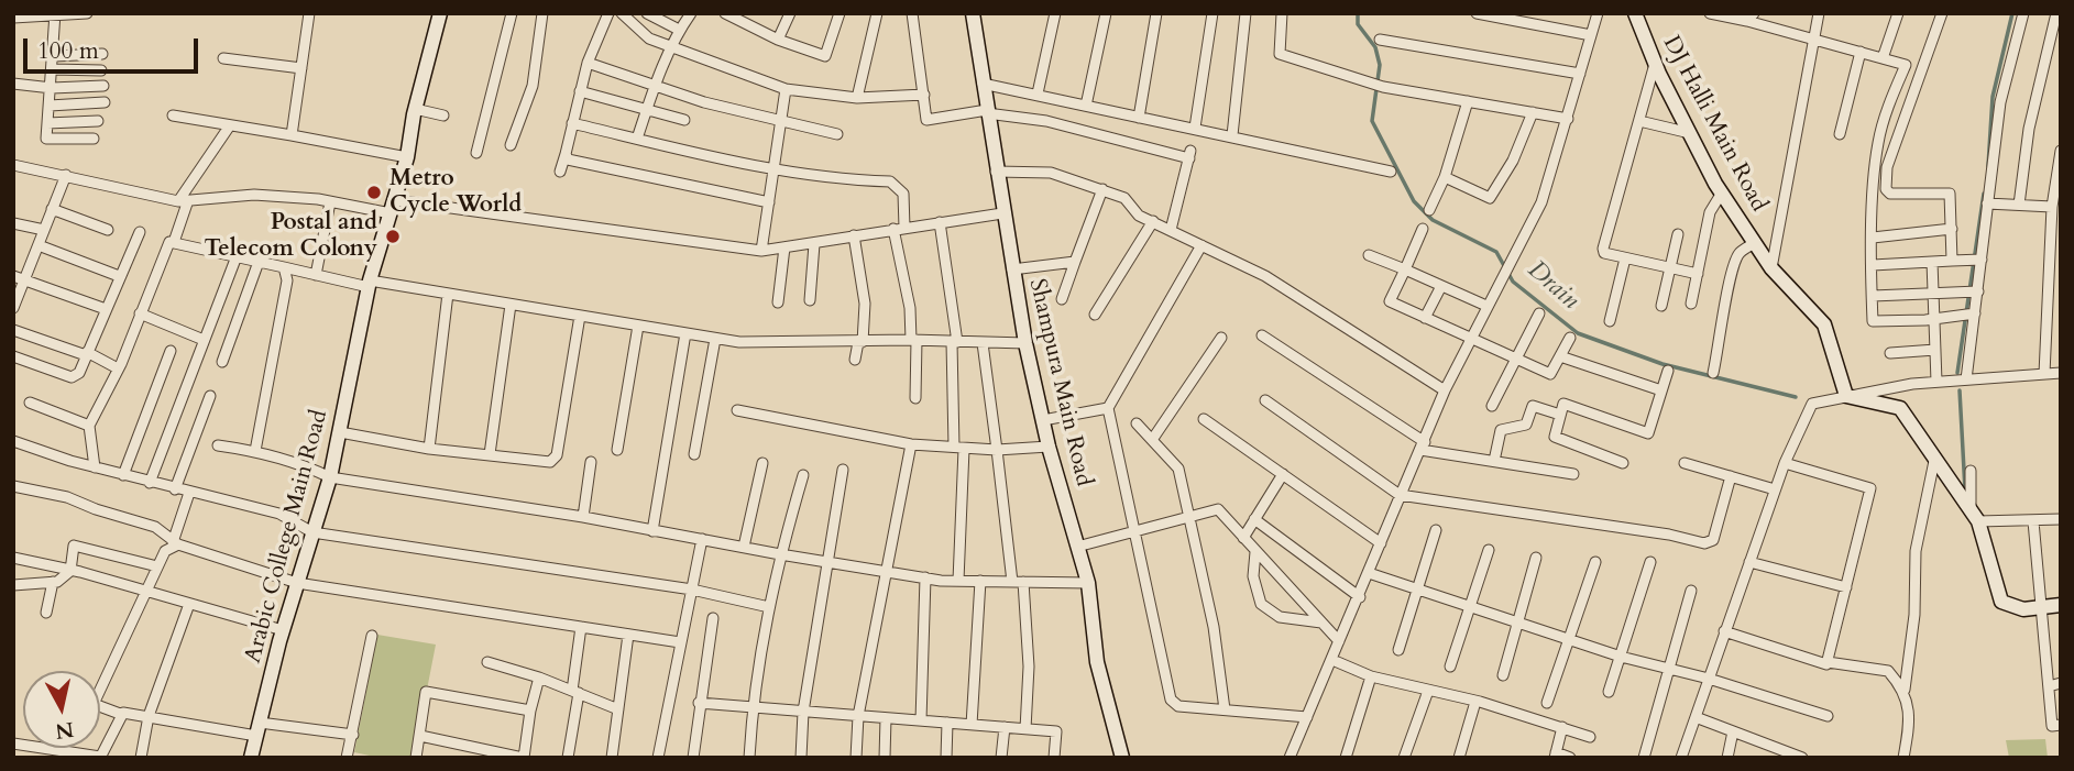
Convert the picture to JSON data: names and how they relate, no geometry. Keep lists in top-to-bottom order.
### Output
{
  "streets": {
    "street": ["DJ Halli Main Road", "Shampura Main Road", "Arabic College Main Road"]
  },
  "water": ["Drain"],
  "places": ["Metro Cycle World", "Postal and Telecom Colony"],
  "scale_bar": "100 m",
  "north": "bottom"
}
